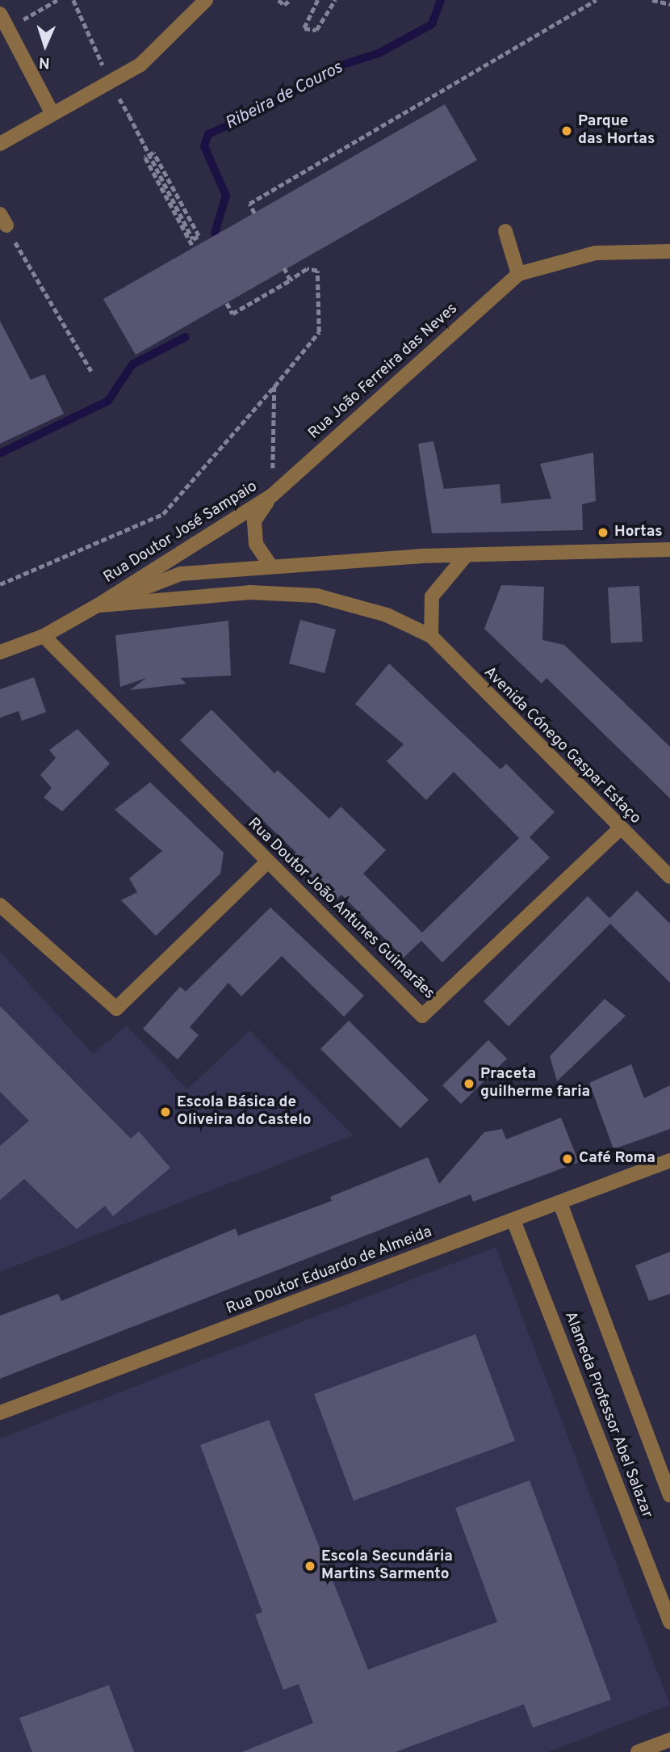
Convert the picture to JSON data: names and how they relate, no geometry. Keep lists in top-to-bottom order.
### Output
{
  "streets": {
    "street": [
      "Rua João Ferreira das Neves",
      "Rua Doutor José Sampaio",
      "Avenida Cónego Gaspar Estaço",
      "Rua Doutor João Antunes Guimarães",
      "Rua Doutor Eduardo de Almeida",
      "Alameda Professor Abel Salazar"
    ]
  },
  "crossings": [
    ["Rua João Ferreira das Neves", "Rua Doutor José Sampaio"],
    ["Rua Doutor José Sampaio", "Avenida Cónego Gaspar Estaço"],
    ["Rua Doutor José Sampaio", "Rua Doutor João Antunes Guimarães"],
    ["Avenida Cónego Gaspar Estaço", "Rua Doutor João Antunes Guimarães"],
    ["Rua Doutor Eduardo de Almeida", "Alameda Professor Abel Salazar"]
  ],
  "water": ["Ribeira de Couros"],
  "places": [
    "Parque das Hortas",
    "Hortas",
    "Praceta guilherme faria",
    "Escola Básica de Oliveira do Castelo",
    "Café Roma",
    "Escola Secundária Martins Sarmento"
  ],
  "north": "bottom"
}
